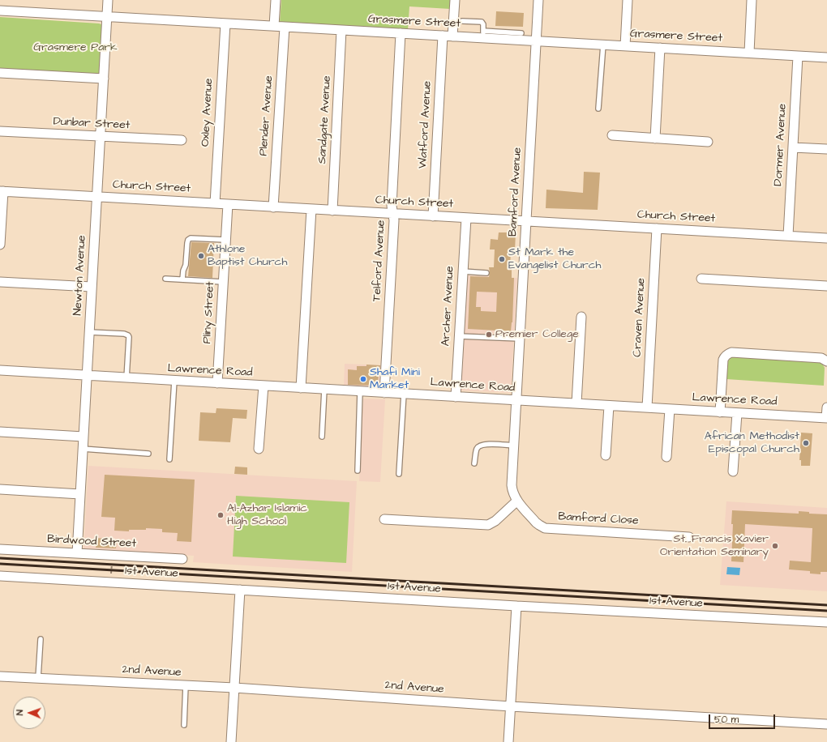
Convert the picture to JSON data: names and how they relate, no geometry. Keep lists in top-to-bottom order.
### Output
{
  "streets": {
    "street": [
      "Grasmere Street",
      "Oxley Avenue",
      "Plender Avenue",
      "Sandgate Avenue",
      "Dunbar Street",
      "Watford Avenue",
      "Dormer Avenue",
      "Church Street",
      "Bamford Avenue",
      "Telford Avenue",
      "Newton Avenue",
      "Archer Avenue",
      "Pliny Street",
      "Craven Avenue",
      "Lawrence Road",
      "Bamford Close",
      "Birdwood Street",
      "1st Avenue",
      "2nd Avenue"
    ]
  },
  "crossings": [
    ["Grasmere Street", "Oxley Avenue"],
    ["Grasmere Street", "Plender Avenue"],
    ["Grasmere Street", "Sandgate Avenue"],
    ["Grasmere Street", "Watford Avenue"],
    ["Grasmere Street", "Dormer Avenue"],
    ["Grasmere Street", "Bamford Avenue"],
    ["Grasmere Street", "Telford Avenue"],
    ["Grasmere Street", "Newton Avenue"],
    ["Oxley Avenue", "Church Street"],
    ["Plender Avenue", "Church Street"],
    ["Sandgate Avenue", "Church Street"],
    ["Dunbar Street", "Newton Avenue"],
    ["Watford Avenue", "Church Street"],
    ["Dormer Avenue", "Church Street"],
    ["Church Street", "Bamford Avenue"],
    ["Church Street", "Telford Avenue"],
    ["Church Street", "Newton Avenue"],
    ["Church Street", "Archer Avenue"],
    ["Church Street", "Pliny Street"],
    ["Church Street", "Craven Avenue"],
    ["Bamford Avenue", "Lawrence Road"],
    ["Bamford Avenue", "Bamford Close"],
    ["Telford Avenue", "Lawrence Road"],
    ["Newton Avenue", "Lawrence Road"],
    ["Newton Avenue", "Birdwood Street"],
    ["Archer Avenue", "Lawrence Road"],
    ["Pliny Street", "Lawrence Road"],
    ["Craven Avenue", "Lawrence Road"]
  ],
  "parks": ["Grasmere Park"],
  "places": [
    "Athlone Baptist Church",
    "St Mark the Evangelist Church",
    "Premier College",
    "Shafi Mini Market",
    "African Methodist Episcopal Church",
    "Al-Azhar Islamic High School",
    "St. Francis Xavier Orientation Seminary"
  ],
  "scale_bar": "50 m",
  "north": "left"
}
